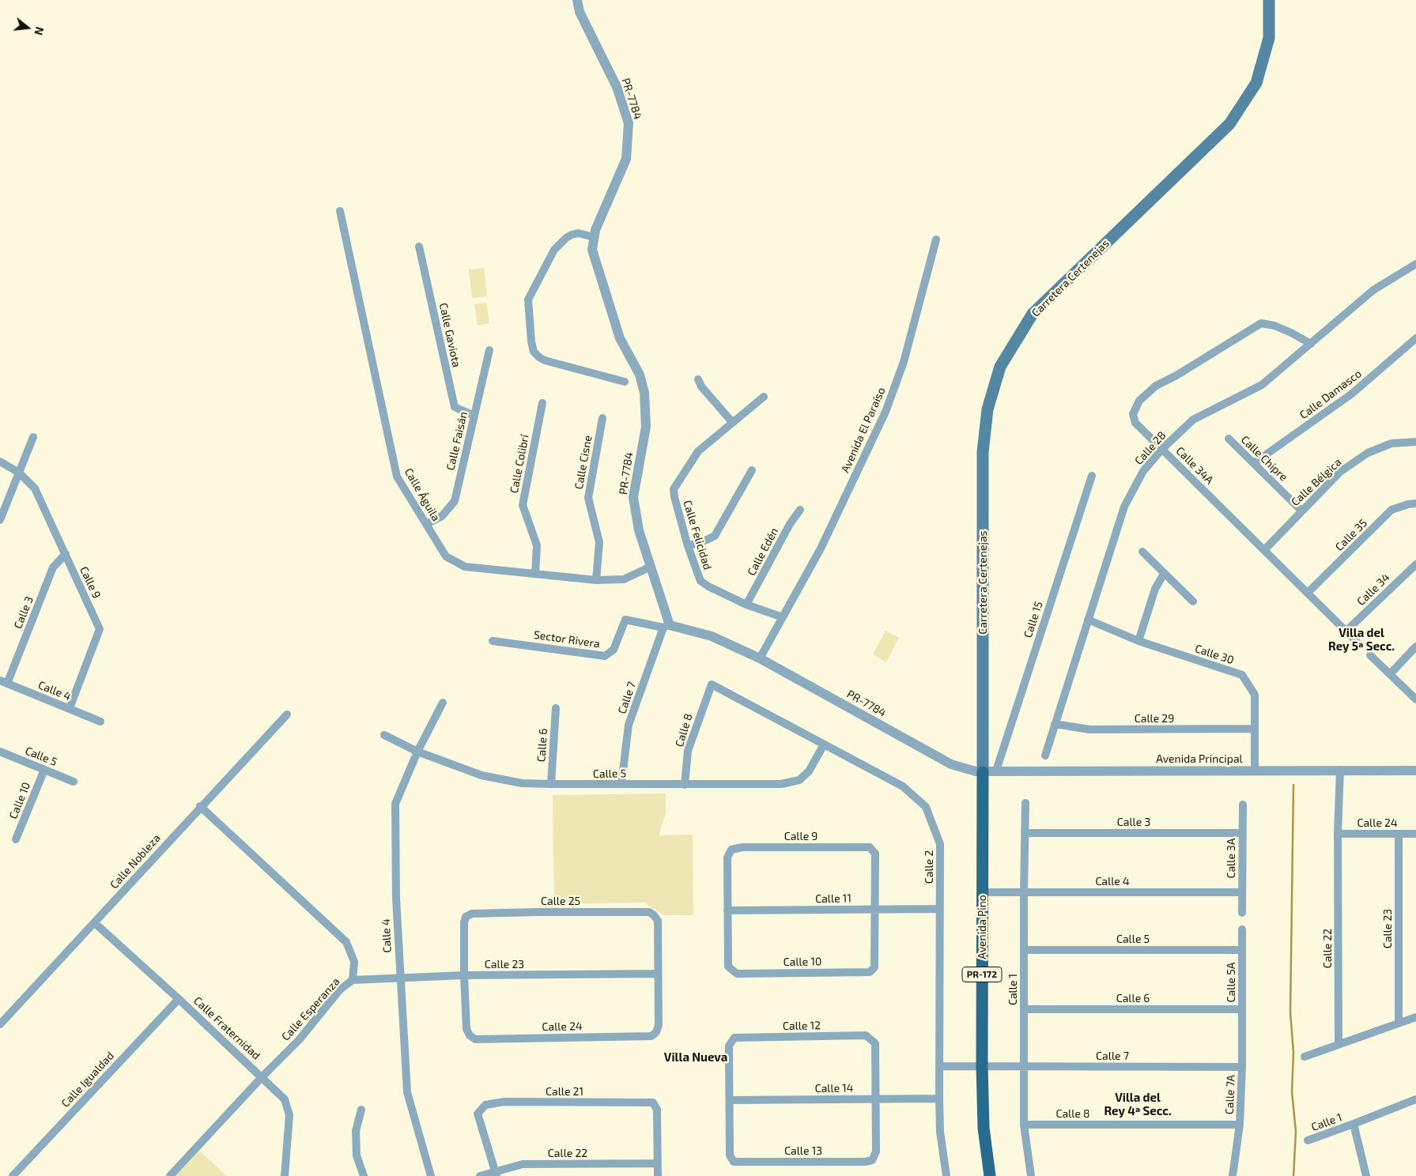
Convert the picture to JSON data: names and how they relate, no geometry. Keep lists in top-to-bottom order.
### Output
{
  "streets": {
    "main road": ["Carretera Certenejas", "Avenida Pino", "PR-172"],
    "street": [
      "PR-7784",
      "Calle Gaviota",
      "Calle Damasco",
      "Avenida El Paraíso",
      "Calle Faisán",
      "Calle 28",
      "Calle Chipre",
      "Calle Cisne",
      "Calle Colibrí",
      "Calle 34A",
      "Calle Bélgica",
      "Calle Águila",
      "Calle Felicidad",
      "Calle 35",
      "Calle Edén",
      "Calle 9",
      "Calle 34",
      "Calle 3",
      "Calle 15",
      "Sector Rivera",
      "Calle 30",
      "Calle 4",
      "Calle 7",
      "Calle 29",
      "Calle 8",
      "Calle 6",
      "Calle 5",
      "Avenida Principal",
      "Calle 10",
      "Calle 24",
      "Calle 3A",
      "Calle Nobleza",
      "Calle 2",
      "Calle 11",
      "Calle 25",
      "Calle 23",
      "Calle 22",
      "Calle 5A",
      "Calle 1",
      "Calle Esperanza",
      "Calle 12",
      "Calle Fraternidad",
      "Calle Igualdad",
      "Calle 14",
      "Calle 21",
      "Calle 7A",
      "Calle 13"
    ]
  },
  "crossings": [
    ["PR-7784", "Carretera Certenejas"],
    ["PR-7784", "Calle Águila"],
    ["PR-7784", "Sector Rivera"],
    ["PR-7784", "Calle 7"],
    ["PR-7784", "Avenida Principal"],
    ["PR-7784", "Avenida Pino"],
    ["Carretera Certenejas", "Avenida Principal"],
    ["Carretera Certenejas", "Avenida Pino"],
    ["Calle Gaviota", "Calle Faisán"],
    ["Calle Damasco", "Calle Chipre"],
    ["Avenida El Paraíso", "Calle Felicidad"],
    ["Calle Faisán", "Calle Águila"],
    ["Calle 28", "Calle 34A"],
    ["Calle 28", "Calle 30"],
    ["Calle 28", "Calle 29"],
    ["Calle Chipre", "Calle Bélgica"],
    ["Calle Cisne", "Calle Águila"],
    ["Calle Colibrí", "Calle Águila"],
    ["Calle 34A", "Calle Bélgica"],
    ["Calle 34A", "Calle 35"],
    ["Calle 34A", "Calle 34"],
    ["Calle Felicidad", "Calle Edén"],
    ["Calle 9", "Calle 3"],
    ["Calle 9", "Calle 4"],
    ["Calle 9", "Calle 10"],
    ["Calle 9", "Calle 11"],
    ["Calle 3", "Calle 4"],
    ["Calle 3", "Calle 3A"],
    ["Calle 3", "Calle 1"],
    ["Calle 15", "Avenida Principal"],
    ["Sector Rivera", "Calle 7"],
    ["Calle 30", "Calle 29"],
    ["Calle 30", "Avenida Principal"],
    ["Calle 4", "Calle 5"],
    ["Calle 4", "Calle 3A"],
    ["Calle 4", "Avenida Pino"],
    ["Calle 4", "Calle 23"],
    ["Calle 4", "Calle 1"],
    ["Calle 7", "Calle 5"],
    ["Calle 7", "Calle 2"],
    ["Calle 7", "Avenida Pino"],
    ["Calle 7", "Calle 1"],
    ["Calle 7", "Calle 7A"],
    ["Calle 8", "Calle 5"],
    ["Calle 8", "Calle 2"],
    ["Calle 8", "Calle 1"],
    ["Calle 8", "Calle 7A"],
    ["Calle 6", "Calle 5"],
    ["Calle 6", "Calle 5A"],
    ["Calle 6", "Calle 1"],
    ["Calle 5", "Calle 10"],
    ["Calle 5", "Calle 2"],
    ["Calle 5", "Calle 5A"],
    ["Calle 5", "Calle 1"],
    ["Avenida Principal", "Avenida Pino"],
    ["Avenida Principal", "Calle 22"],
    ["Calle 10", "Calle 11"],
    ["Calle 24", "Calle 25"],
    ["Calle 24", "Calle 23"],
    ["Calle 24", "Calle 22"],
    ["Calle Nobleza", "Calle Esperanza"],
    ["Calle Nobleza", "Calle Fraternidad"],
    ["Calle 2", "Calle 11"],
    ["Calle 2", "Calle 14"],
    ["Calle 25", "Calle 23"],
    ["Calle 23", "Calle Esperanza"],
    ["Calle 22", "Calle 21"],
    ["Calle 5A", "Calle 7A"],
    ["Calle Esperanza", "Calle Fraternidad"],
    ["Calle 12", "Calle 14"],
    ["Calle 12", "Calle 13"],
    ["Calle Fraternidad", "Calle Igualdad"],
    ["Calle 14", "Calle 13"]
  ],
  "districts": ["Villa del Rey 5ª Secc.", "Villa Nueva", "Villa del Rey 4ª Secc."],
  "north": "right"
}
